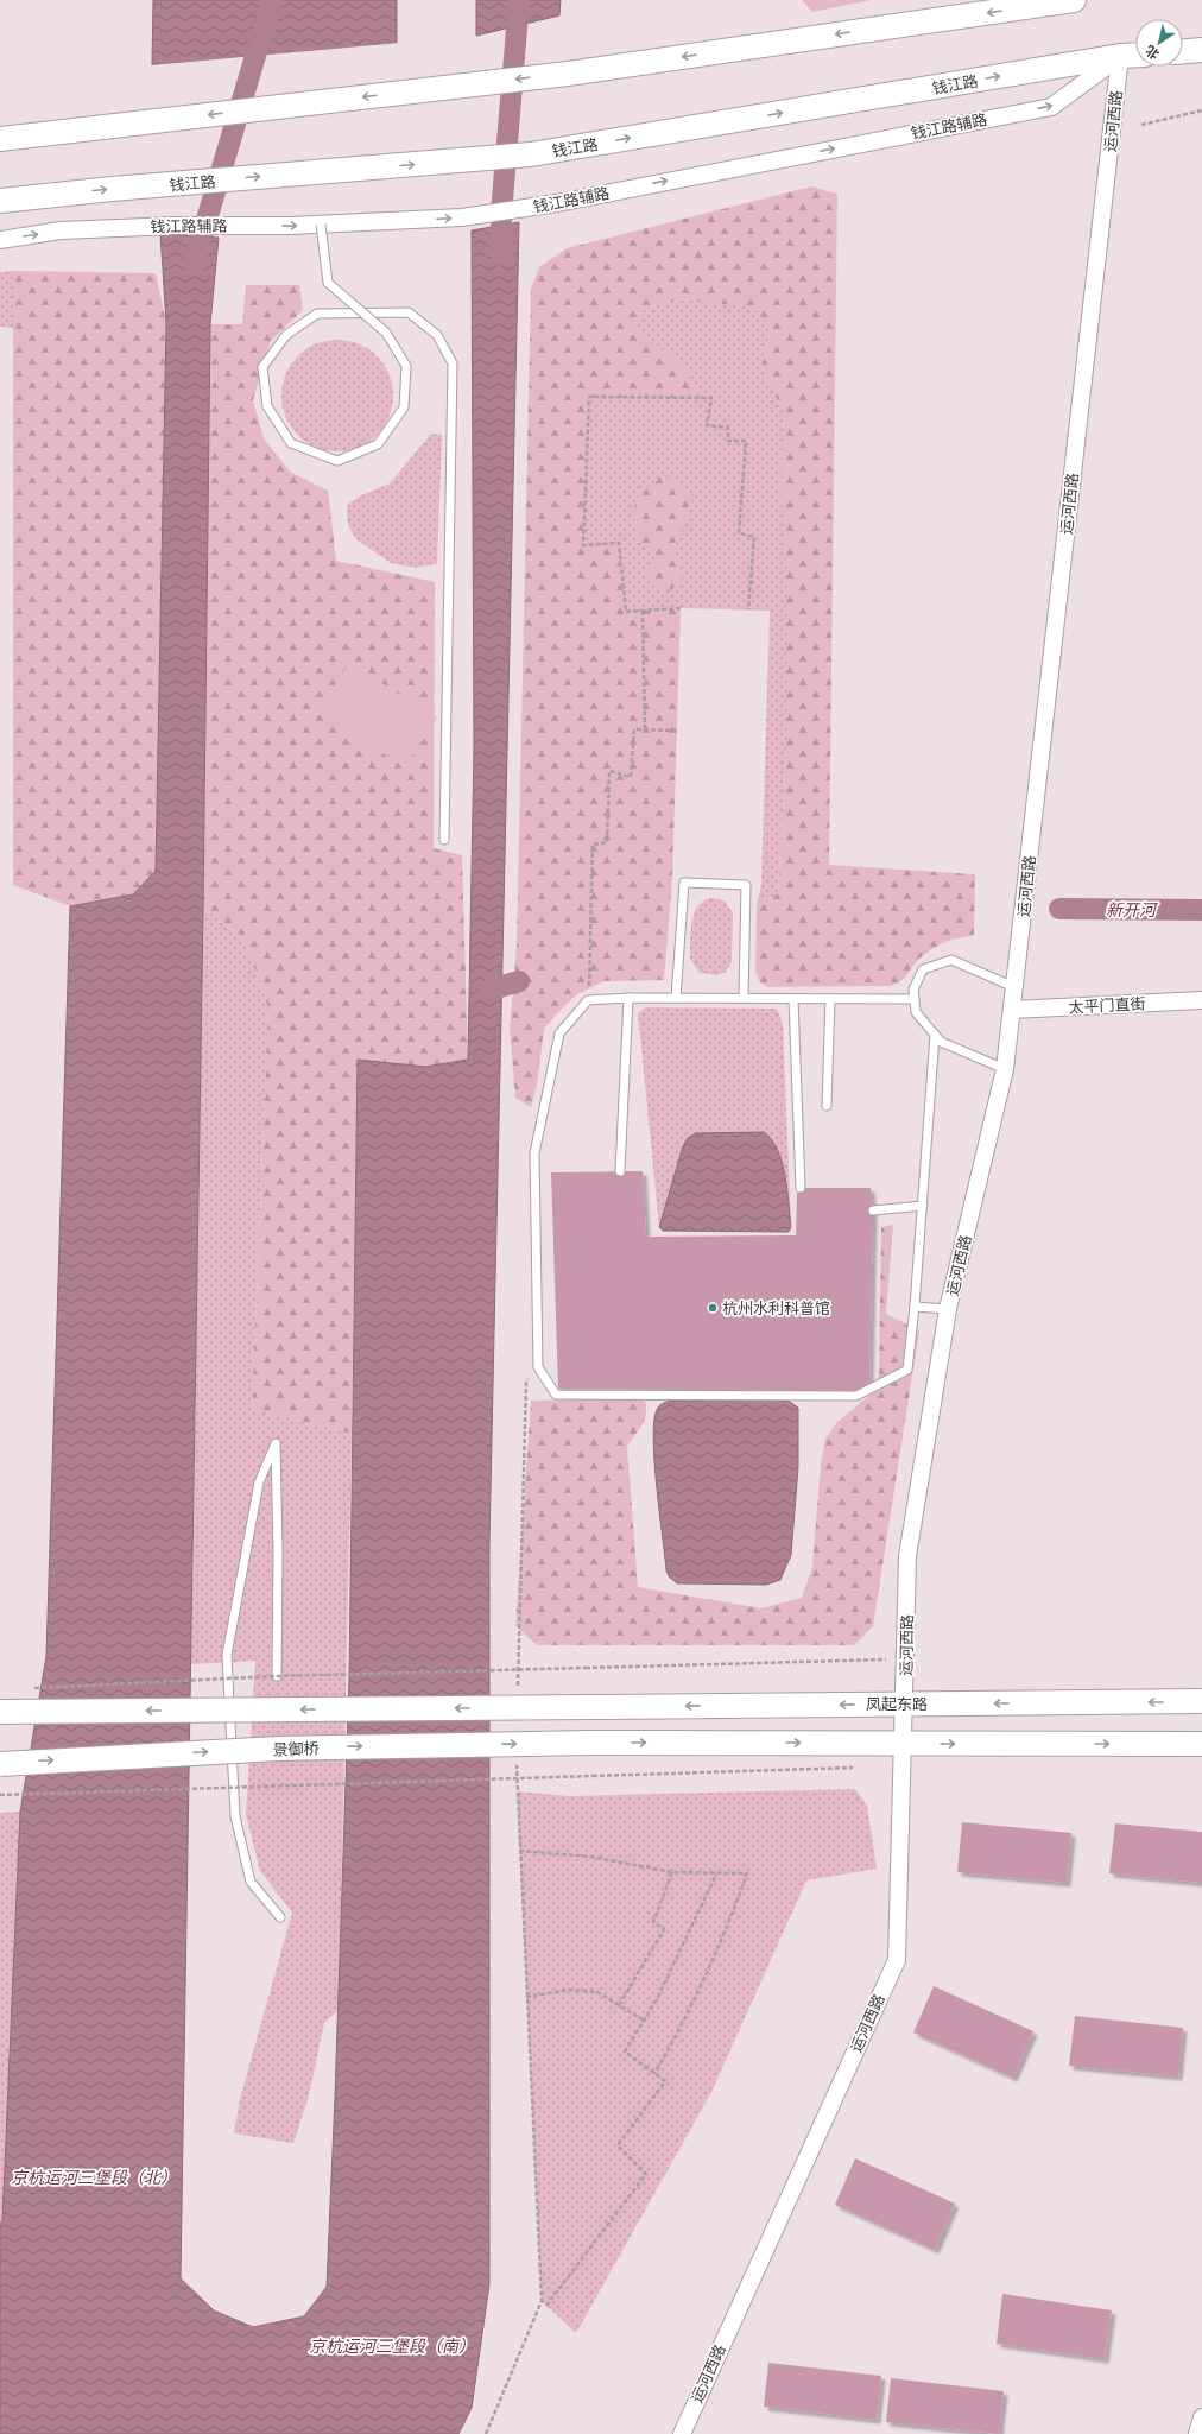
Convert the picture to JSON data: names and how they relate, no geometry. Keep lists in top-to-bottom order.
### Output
{
  "streets": {
    "main road": ["钱江路", "凤起东路", "景御桥"],
    "street": ["运河西路", "钱江路辅路", "太平门直街"]
  },
  "crossings": [
    ["钱江路", "运河西路"],
    ["钱江路", "钱江路辅路"],
    ["运河西路", "钱江路辅路"],
    ["运河西路", "太平门直街"],
    ["运河西路", "凤起东路"],
    ["运河西路", "景御桥"]
  ],
  "one_way": ["钱江路辅路", "凤起东路", "景御桥"],
  "water": ["新开河", "京杭运河三堡段（北）", "京杭运河三堡段（南）"],
  "places": ["杭州水利科普馆"],
  "north": "bottom left"
}
